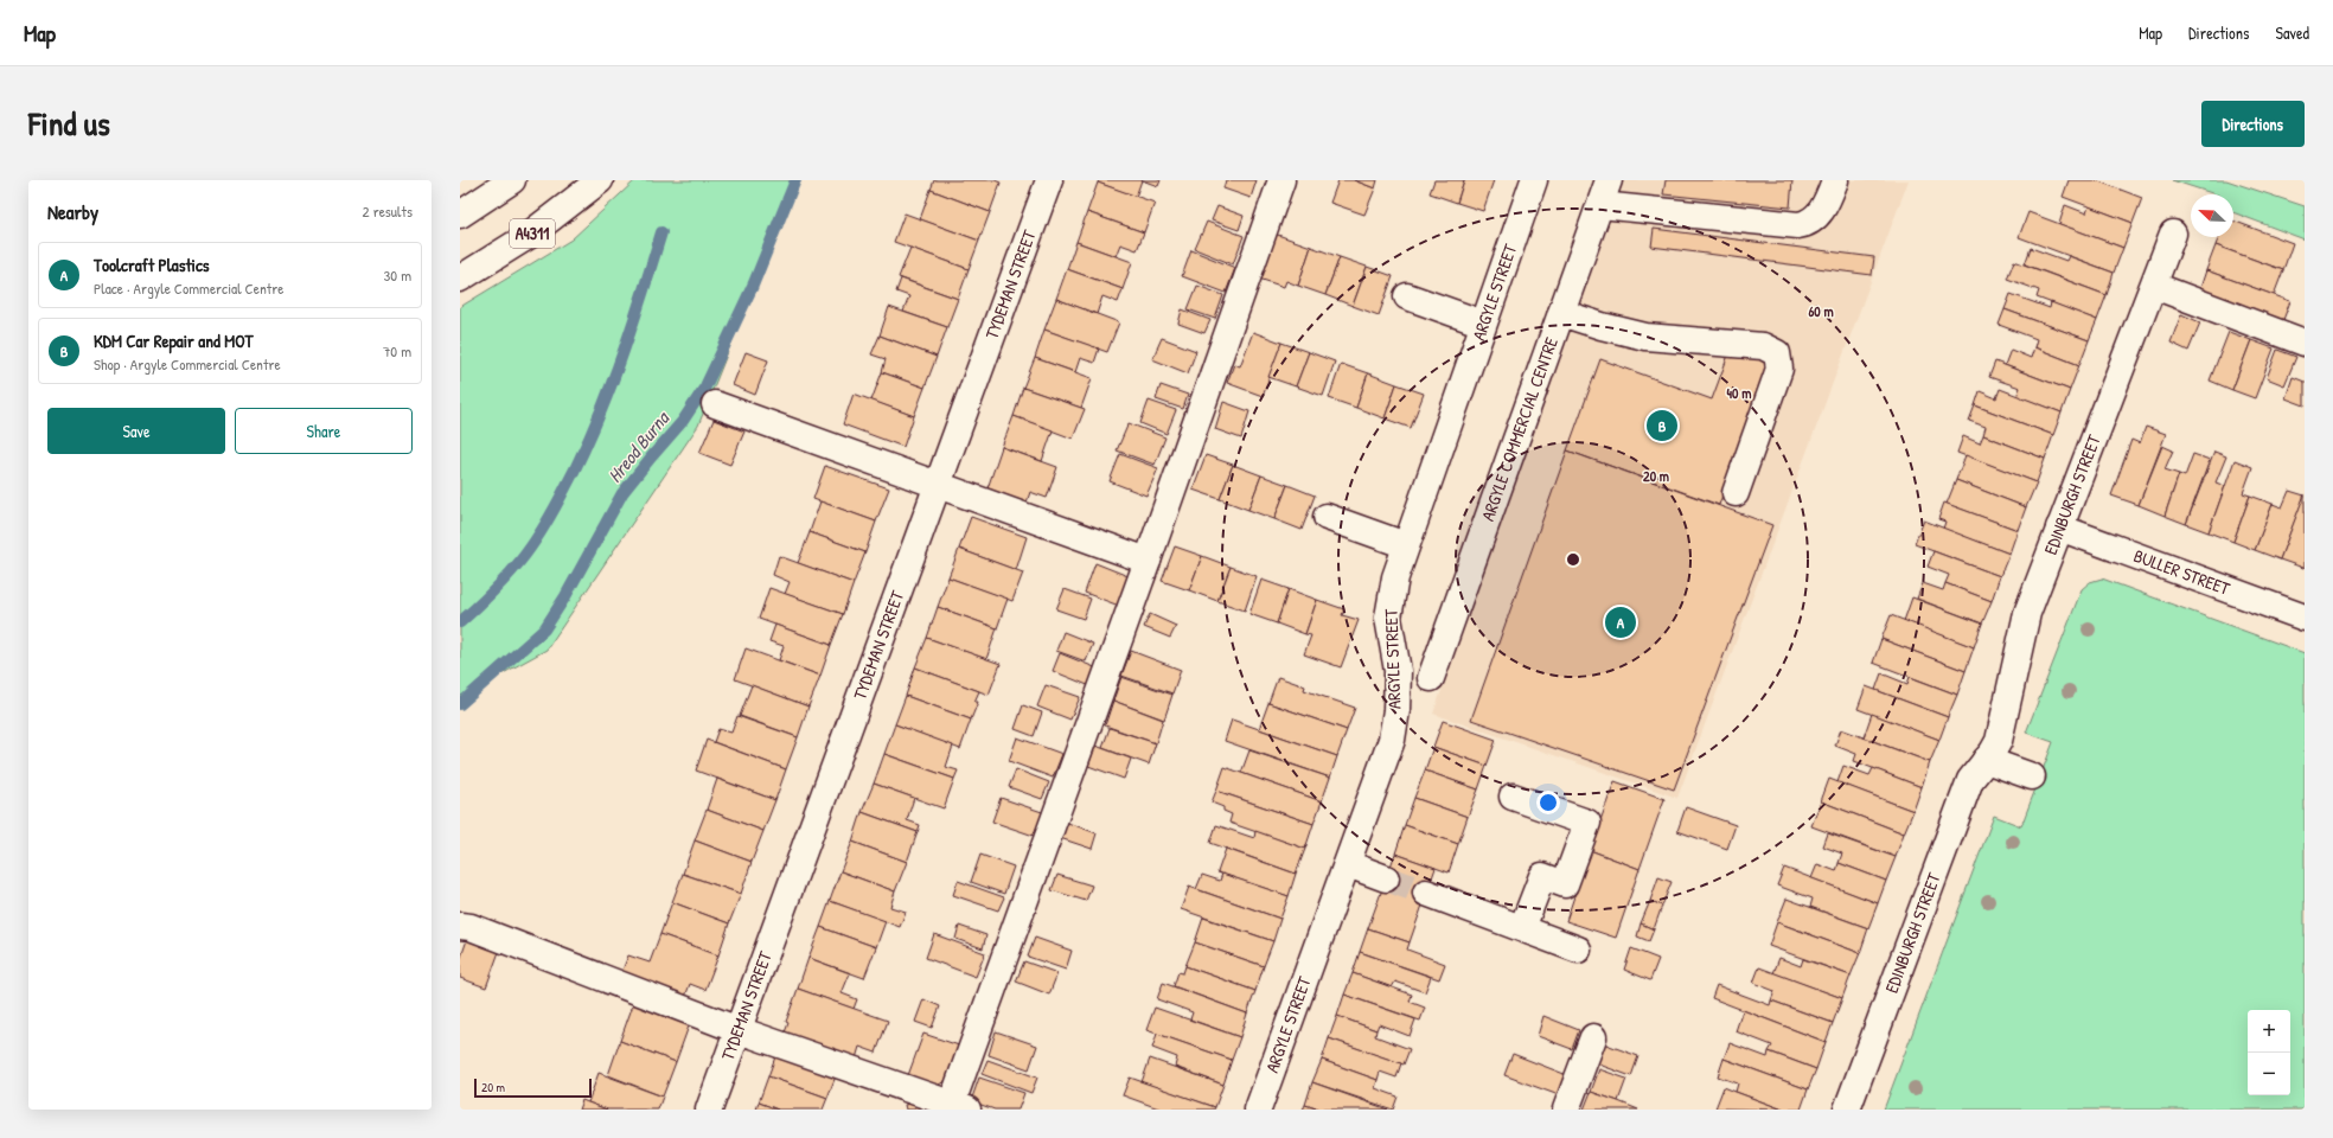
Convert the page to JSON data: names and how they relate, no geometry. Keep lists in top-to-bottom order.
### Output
{
  "streets": {
    "street": [
      "A4311",
      "TYDEMAN STREET",
      "ARGYLE STREET",
      "ARGYLE COMMERCIAL CENTRE",
      "EDINBURGH STREET",
      "BULLER STREET"
    ]
  },
  "crossings": [
    ["EDINBURGH STREET", "BULLER STREET"]
  ],
  "water": ["Hreod Burna"],
  "scale_bar": "20 m",
  "north": "top left",
  "page": {
    "header": "Map",
    "nav": ["Map", "Directions", "Saved"],
    "title": "Find us",
    "buttons": [
      "Directions",
      ["Save", "Share"]
    ],
    "heading": ["Nearby", "2 results"],
    "list": [
      {
        "mark": "A",
        "name": "Toolcraft Plastics",
        "note": "Place · Argyle Commercial Centre",
        "value": "30 m"
      },
      {
        "mark": "B",
        "name": "KDM Car Repair and MOT",
        "note": "Shop · Argyle Commercial Centre",
        "value": "70 m"
      }
    ],
    "pins": ["B", "A"],
    "map_buttons": ["+", "−"],
    "scale": "20 m"
  },
  "rings": ["60 m", "40 m", "20 m"]
}
